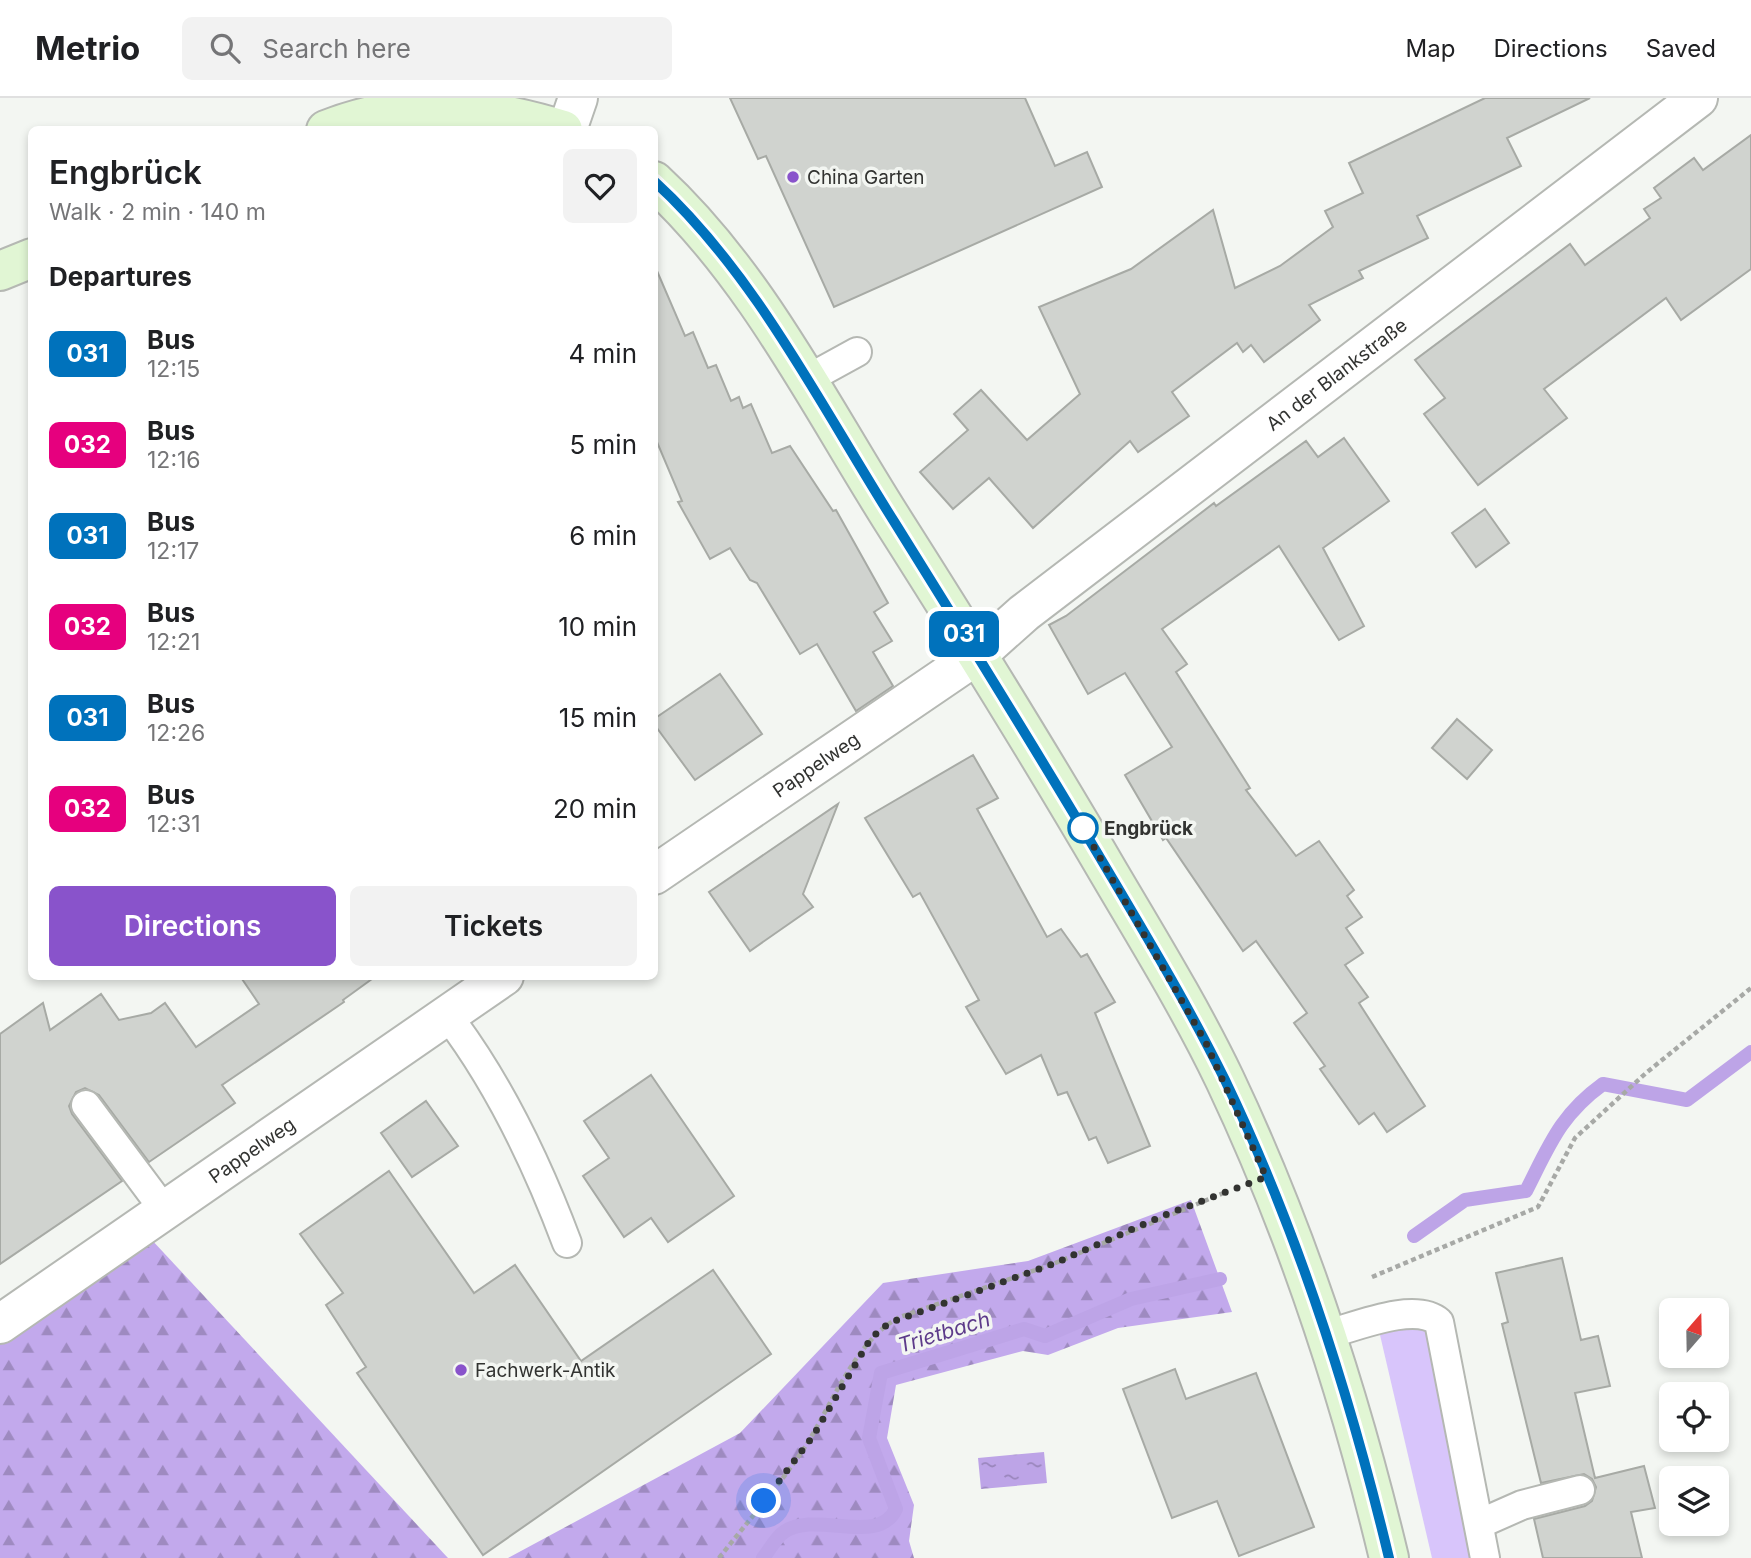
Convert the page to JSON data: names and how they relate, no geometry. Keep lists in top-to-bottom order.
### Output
{
  "streets": {
    "street": ["An der Blankstraße", "Pappelweg"]
  },
  "crossings": [
    ["An der Blankstraße", "Pappelweg"]
  ],
  "water": ["Trietbach"],
  "places": ["China Garten", "Engbrück", "Fachwerk-Antik"],
  "lines": ["bus line 031"],
  "north": "top",
  "page": {
    "header": "Metrio",
    "search": "Search here",
    "nav": ["Map", "Directions", "Saved"],
    "on_map": "031",
    "heading": [
      ["Engbrück", "Walk · 2 min · 140 m"],
      "Departures"
    ],
    "list": [
      {
        "mark": "031",
        "name": "Bus",
        "note": "12:15",
        "value": "4 min"
      },
      {
        "mark": "032",
        "name": "Bus",
        "note": "12:16",
        "value": "5 min"
      },
      {
        "mark": "031",
        "name": "Bus",
        "note": "12:17",
        "value": "6 min"
      },
      {
        "mark": "032",
        "name": "Bus",
        "note": "12:21",
        "value": "10 min"
      },
      {
        "mark": "031",
        "name": "Bus",
        "note": "12:26",
        "value": "15 min"
      },
      {
        "mark": "032",
        "name": "Bus",
        "note": "12:31",
        "value": "20 min"
      }
    ],
    "buttons": ["Directions", "Tickets"]
  }
}
